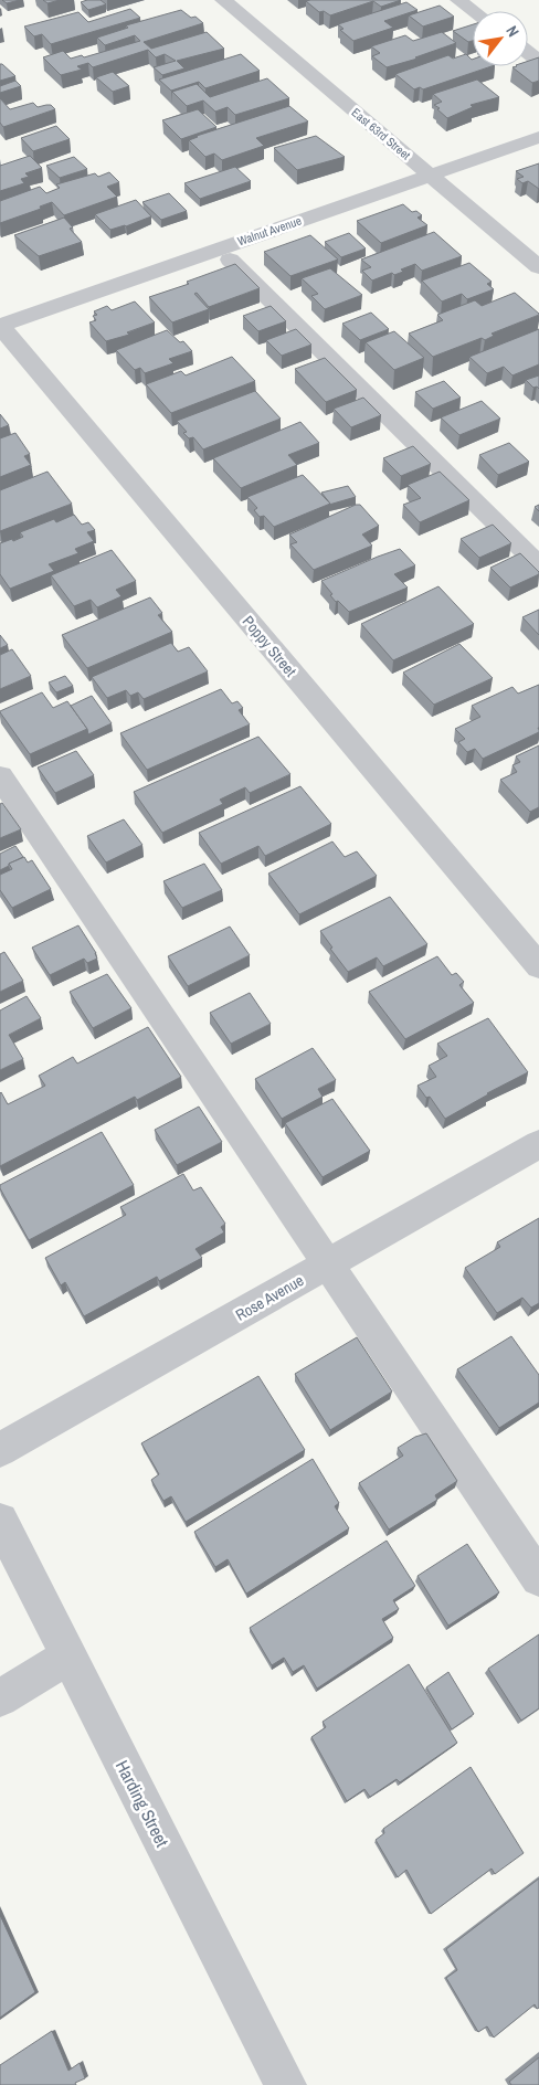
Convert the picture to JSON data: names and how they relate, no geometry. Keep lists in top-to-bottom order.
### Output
{
  "streets": {
    "street": [
      "East 63rd Street",
      "Walnut Avenue",
      "Poppy Street",
      "Rose Avenue",
      "Harding Street"
    ]
  },
  "crossings": [
    ["East 63rd Street", "Walnut Avenue"],
    ["Walnut Avenue", "Poppy Street"]
  ],
  "north": "top right"
}
